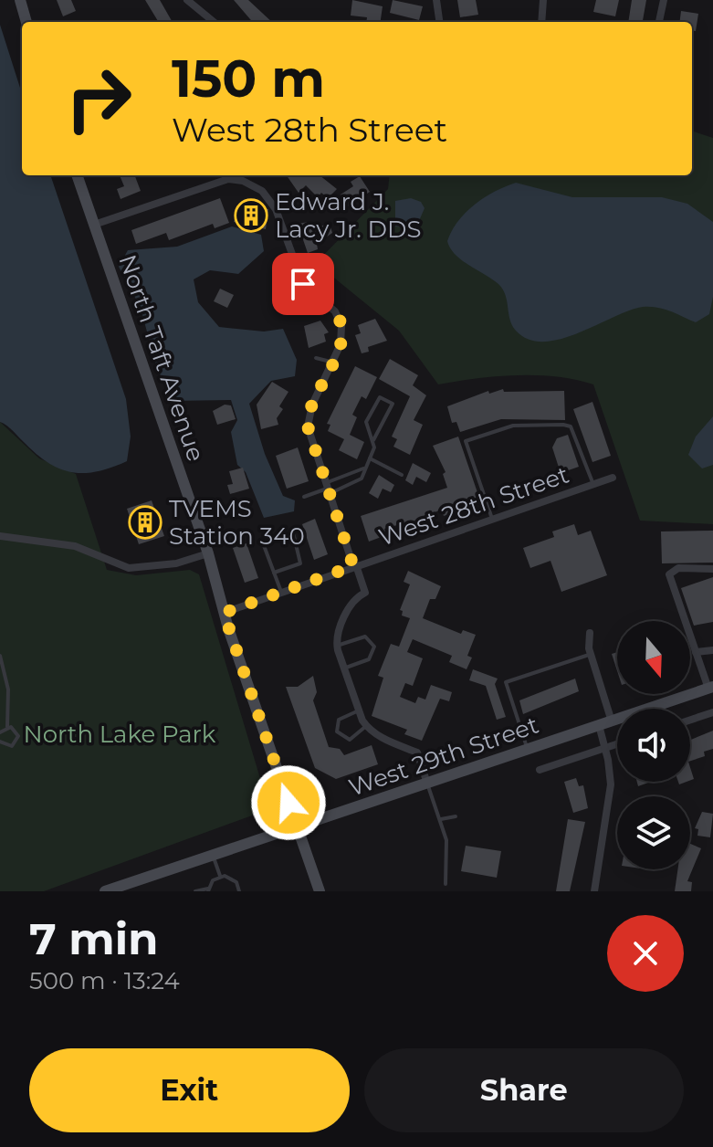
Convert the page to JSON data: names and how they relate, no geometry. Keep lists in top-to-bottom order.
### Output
{
  "streets": {
    "main road": ["North Taft Avenue", "West 29th Street"],
    "street": ["West 28th Street"]
  },
  "crossings": [
    ["North Taft Avenue", "West 28th Street"],
    ["North Taft Avenue", "West 29th Street"]
  ],
  "parks": ["North Lake Park"],
  "places": {
    "building": ["Edward J. Lacy Jr. DDS", "TVEMS Station 340"]
  },
  "north": "bottom",
  "page": {
    "turn": ["150 m", "West 28th Street"],
    "heading": ["7 min", "500 m · 13:24"],
    "buttons": ["Exit", "Share"]
  }
}
